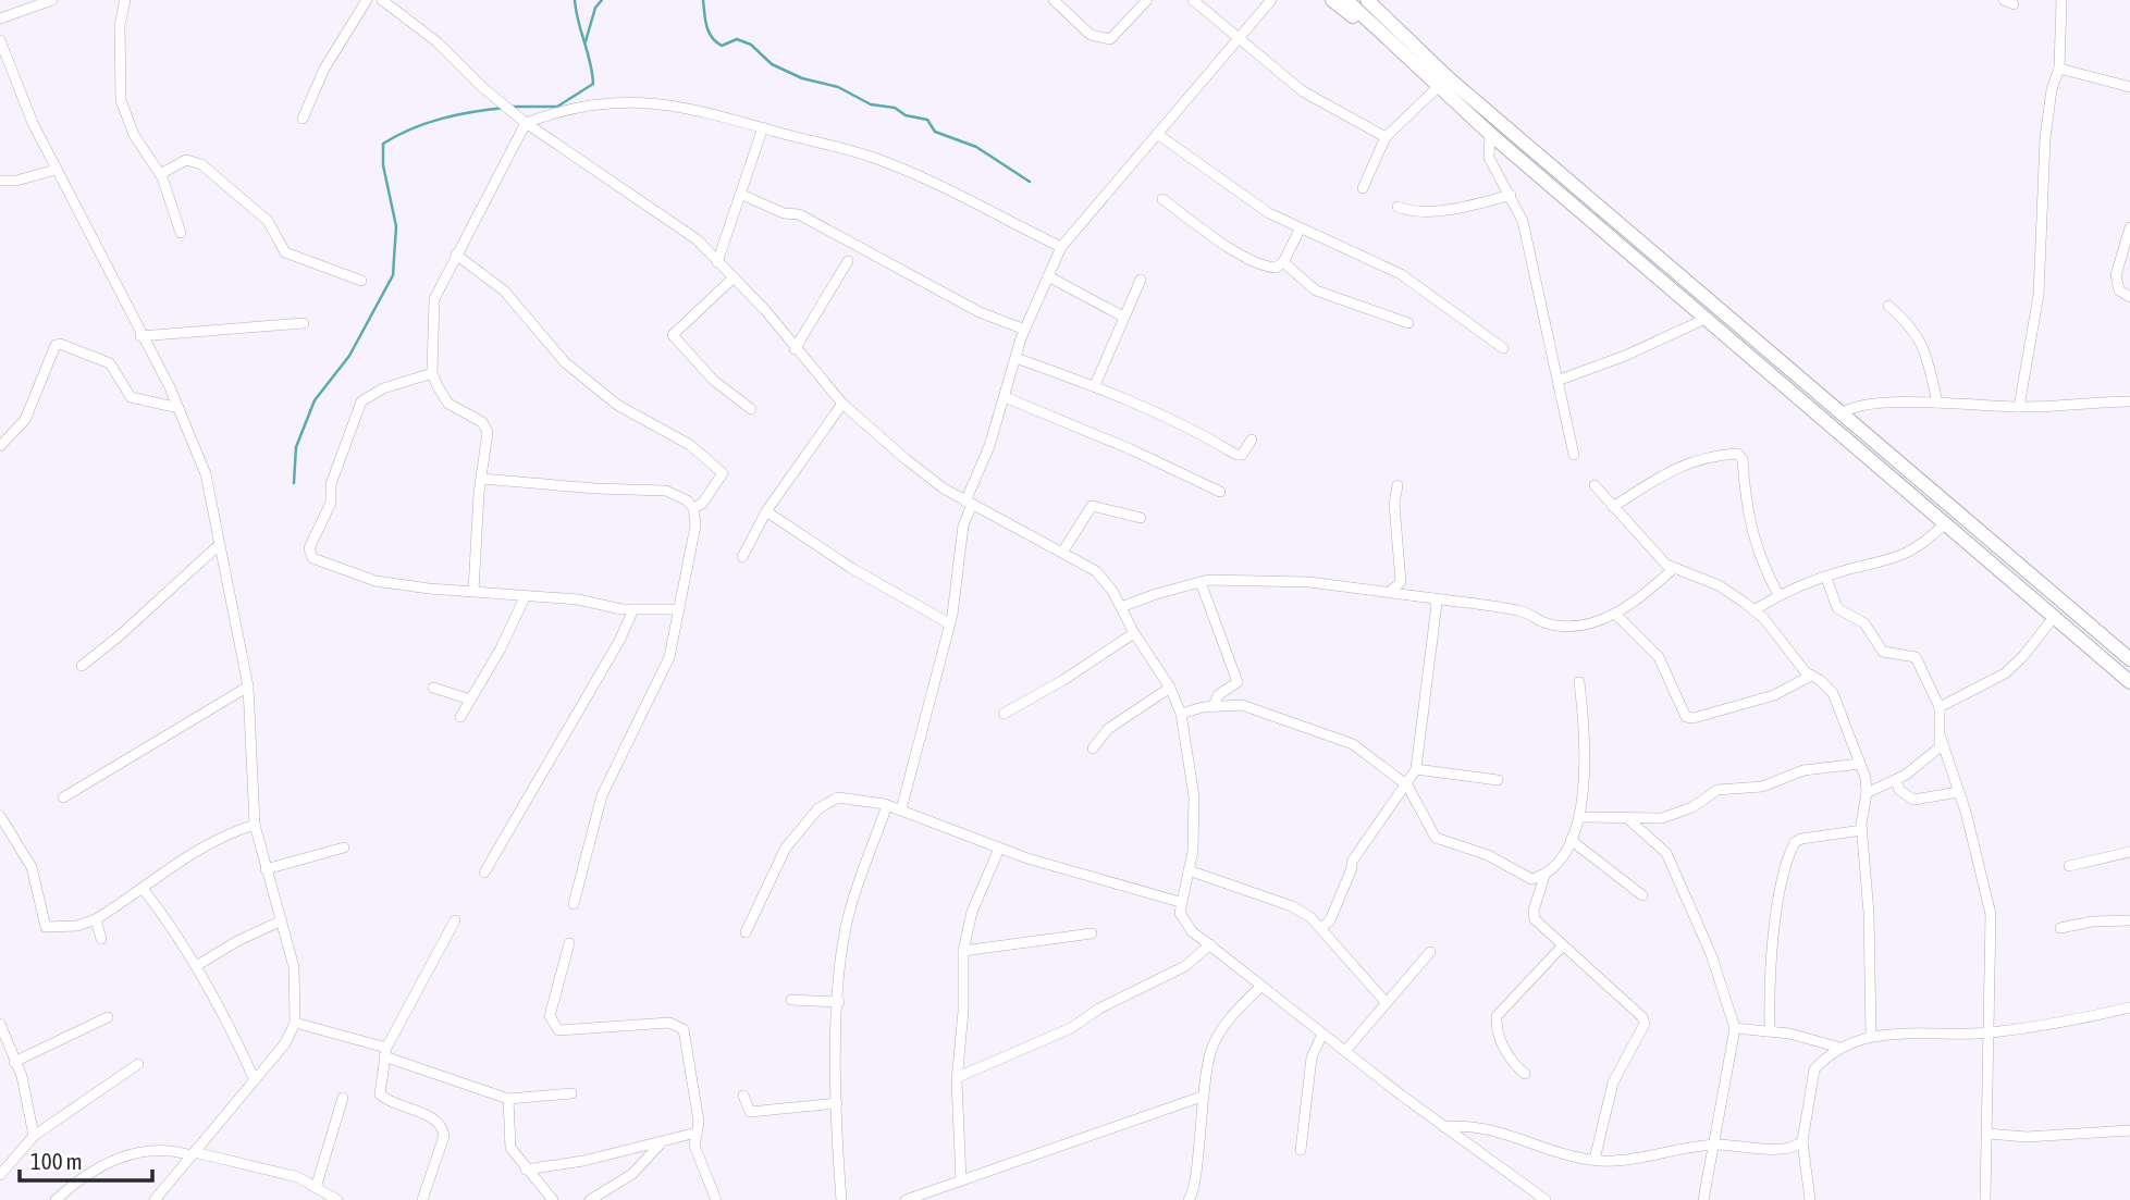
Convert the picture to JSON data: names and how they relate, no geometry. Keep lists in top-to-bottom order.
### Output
{
  "scale_bar": "100 m"
}
